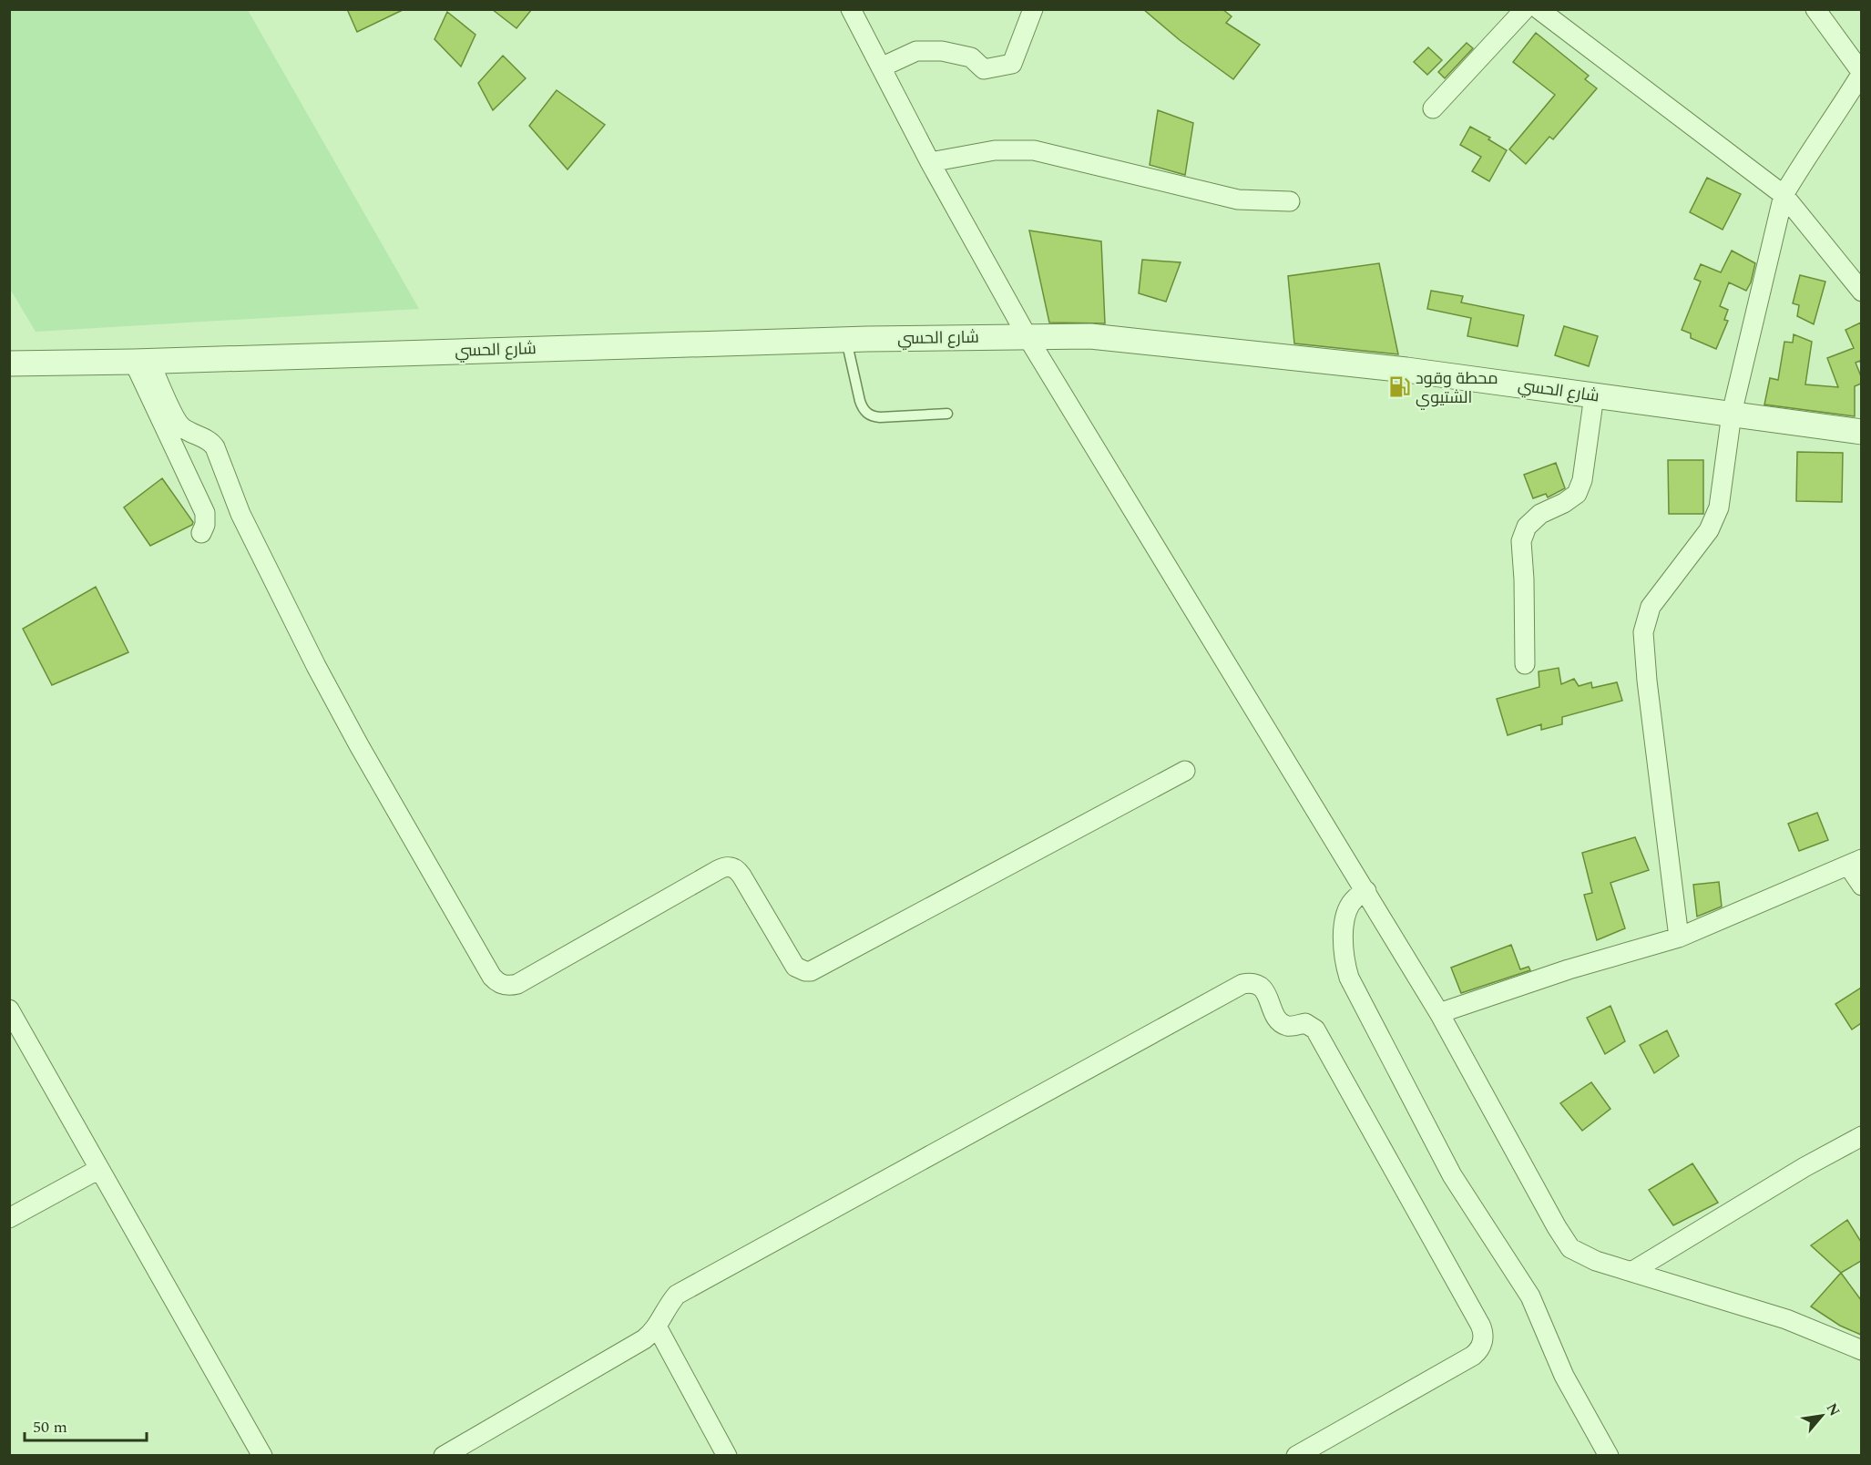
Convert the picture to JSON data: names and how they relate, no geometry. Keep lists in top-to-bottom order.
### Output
{
  "streets": {
    "street": ["شارع الحسي"]
  },
  "places": {
    "fuel station": ["محطة وقود الشتيوي"]
  },
  "scale_bar": "50 m",
  "north": "top right"
}
